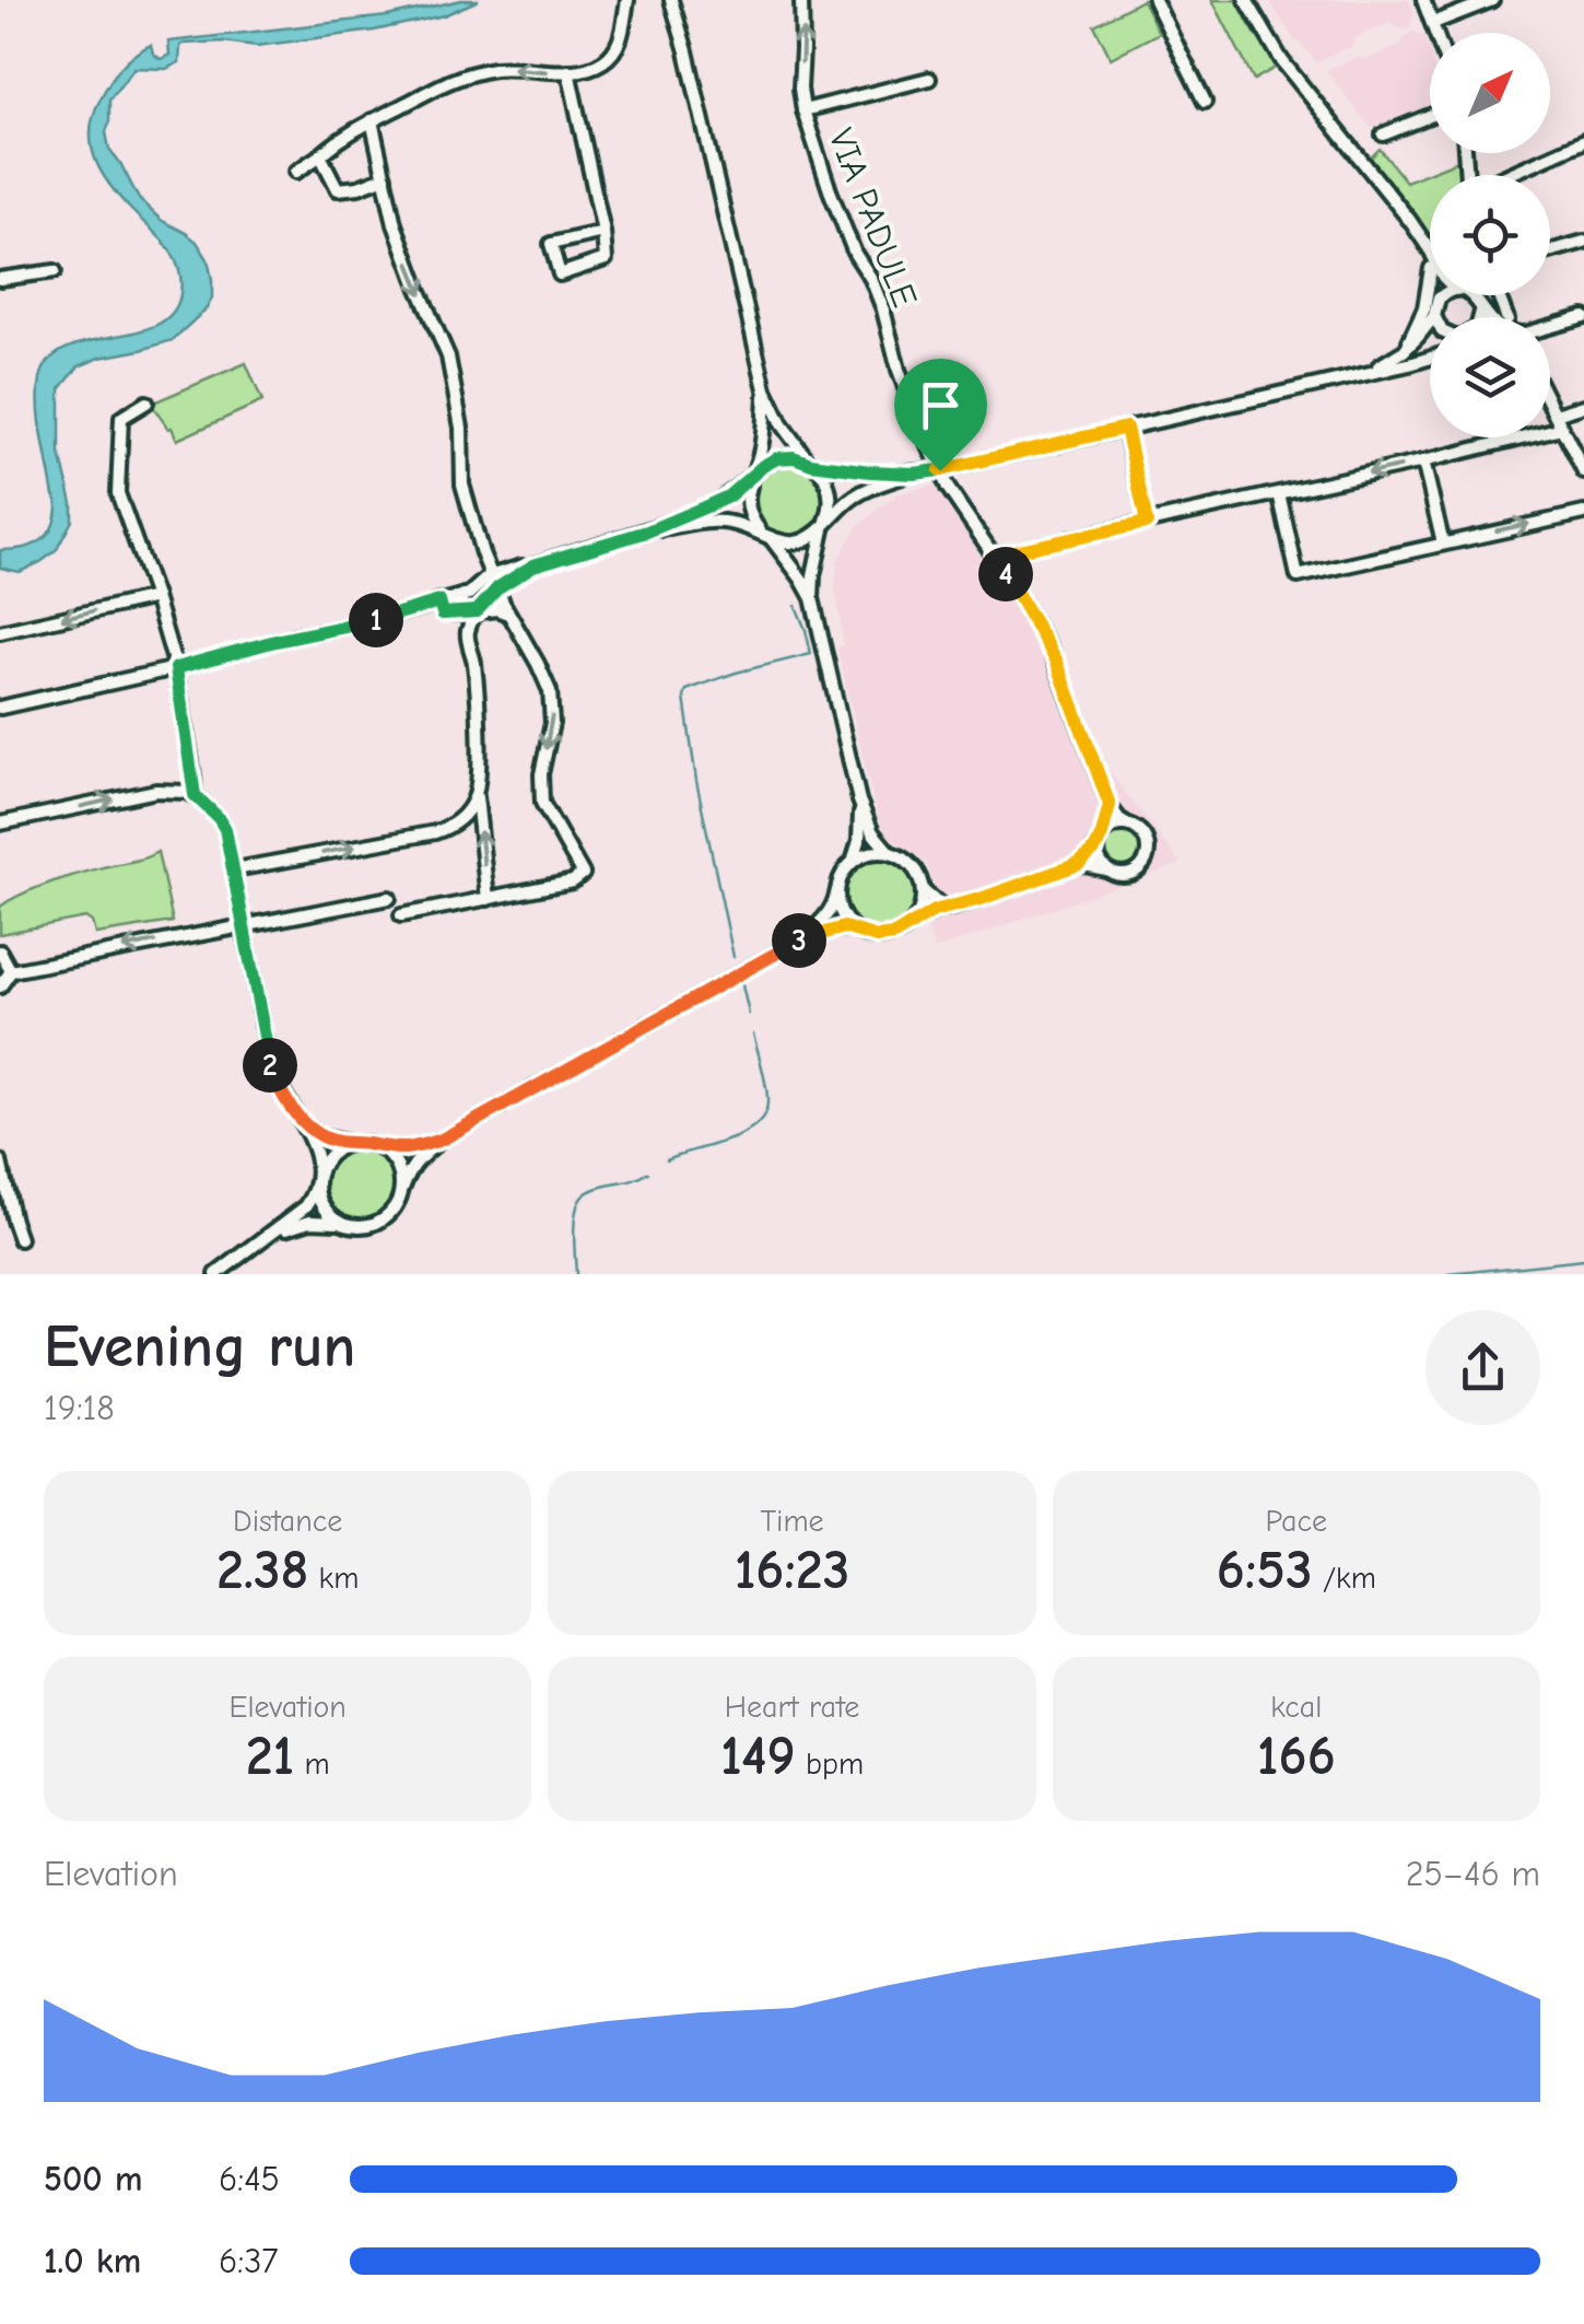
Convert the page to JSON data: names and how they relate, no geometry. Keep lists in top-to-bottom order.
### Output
{
  "streets": {
    "street": ["VIA PADULE"]
  },
  "north": "top right",
  "page": {
    "pins": [
      "4",
      "1",
      "3",
      "2"
    ],
    "heading": ["Evening run", "19:18"],
    "stats": [
      ["Distance", "2.38 km"],
      ["Time", "16:23"],
      ["Pace", "6:53 /km"],
      ["Elevation", "21 m"],
      ["Heart rate", "149 bpm"],
      ["kcal", "166"]
    ],
    "chart": ["Elevation", "25–46 m"],
    "list": [
      {
        "name": "500 m",
        "note": "6:45"
      },
      {
        "name": "1.0 km",
        "note": "6:37"
      }
    ]
  }
}
